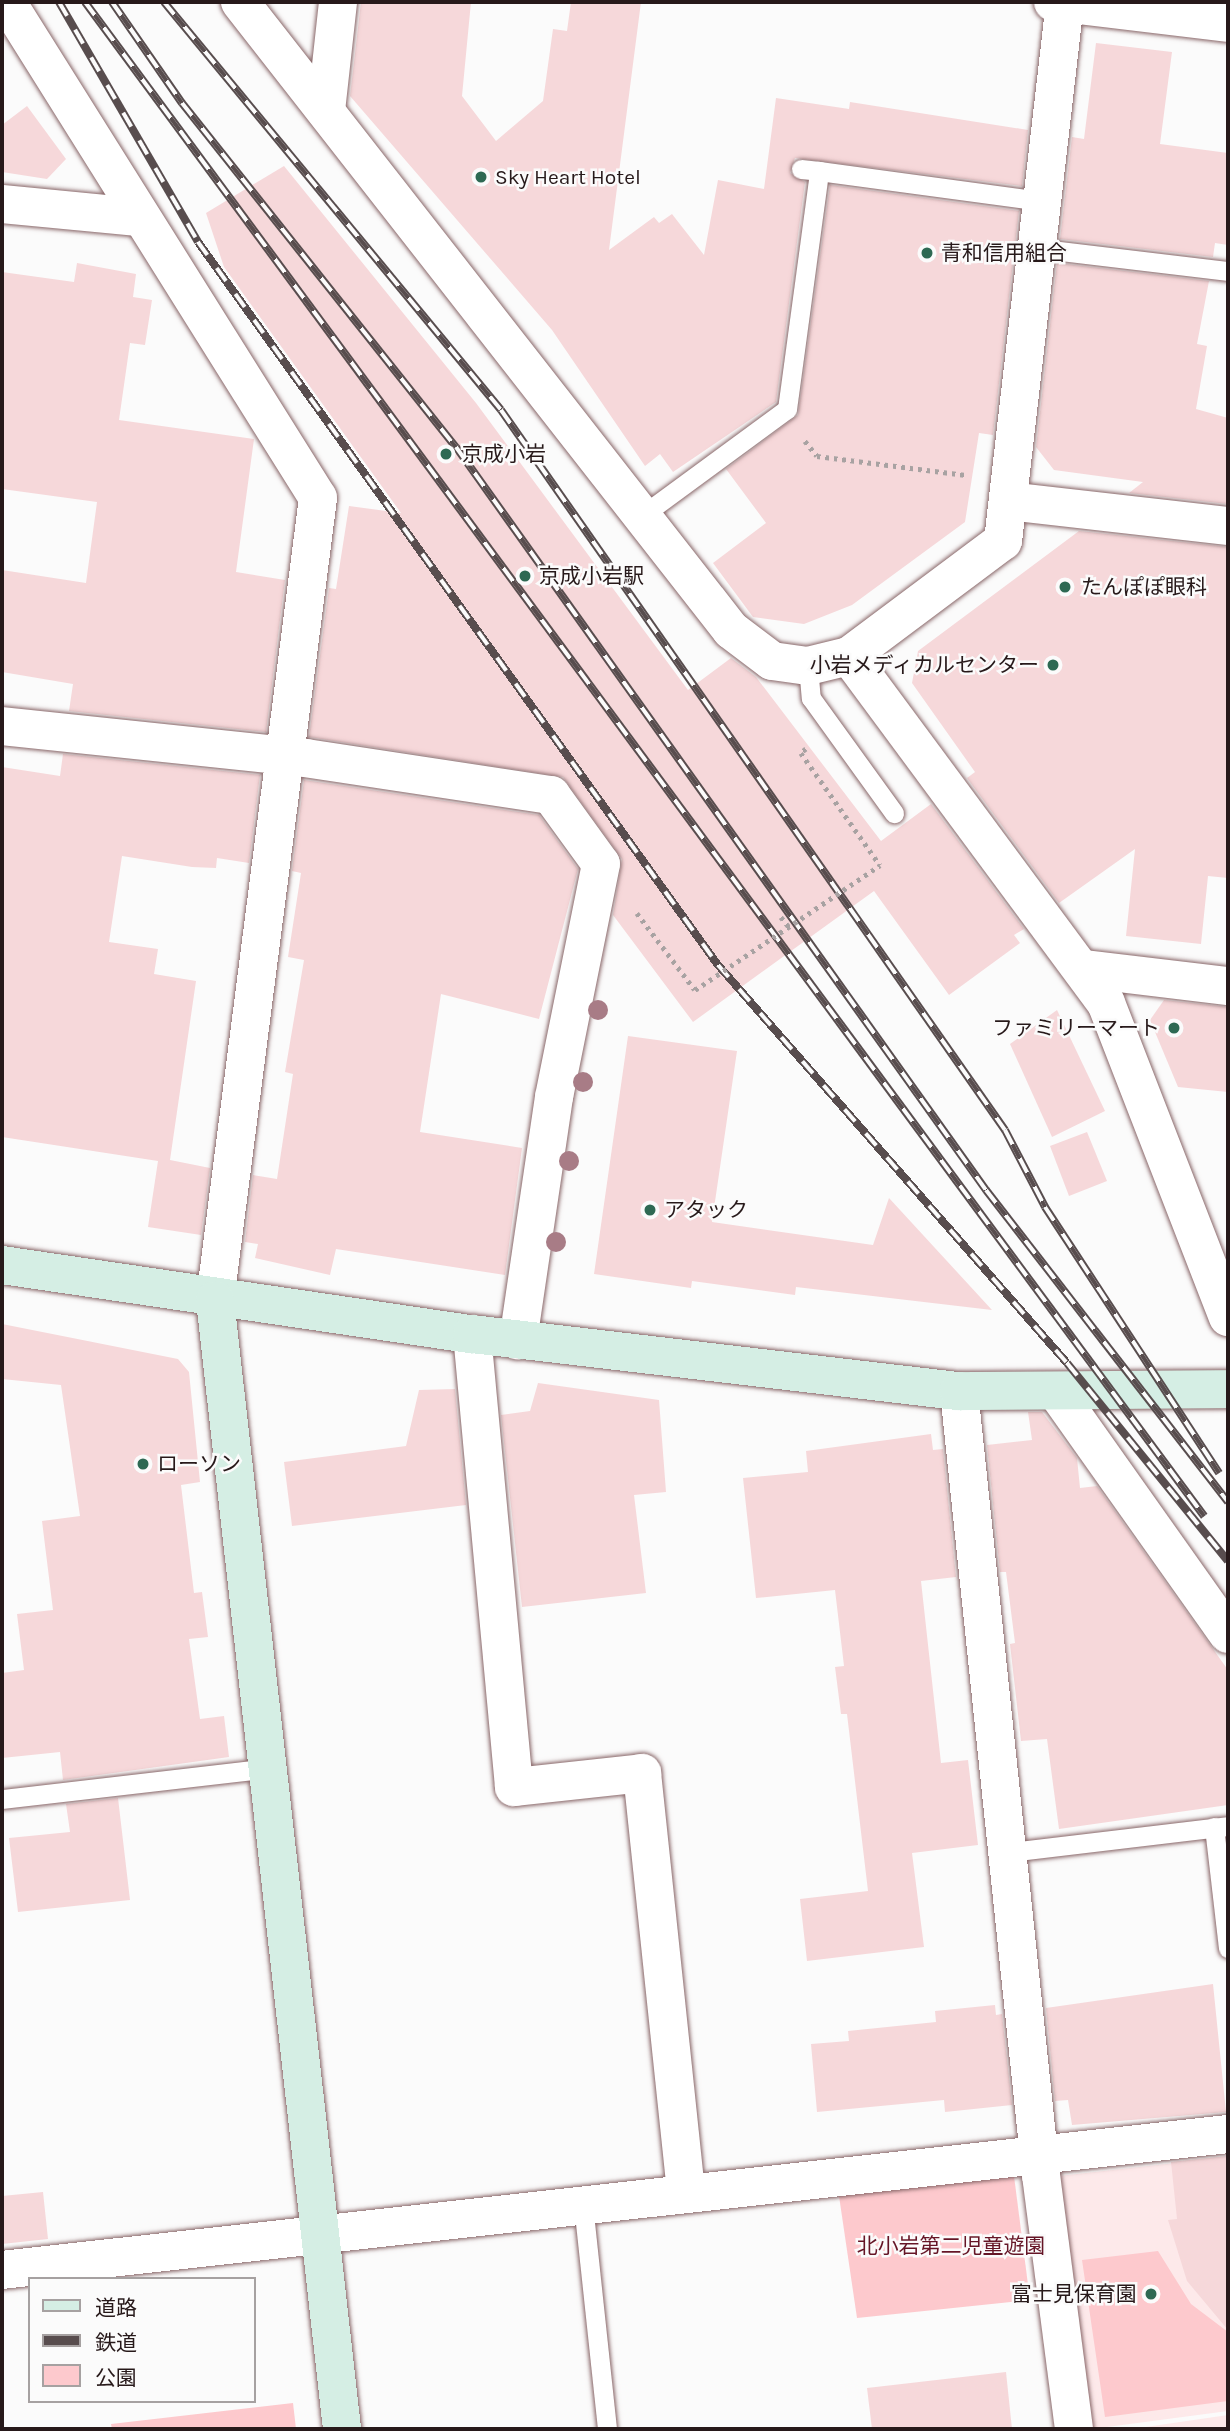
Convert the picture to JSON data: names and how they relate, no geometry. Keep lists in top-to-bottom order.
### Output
{
  "parks": ["北小岩第二児童遊園"],
  "places": [
    "Sky Heart Hotel",
    "青和信用組合",
    "京成小岩",
    "京成小岩駅",
    "たんぽぽ眼科",
    "小岩メディカルセンター",
    "ファミリーマート",
    "アタック",
    "ローソン",
    "富士見保育園"
  ],
  "legend": ["道路", "鉄道", "公園"]
}
